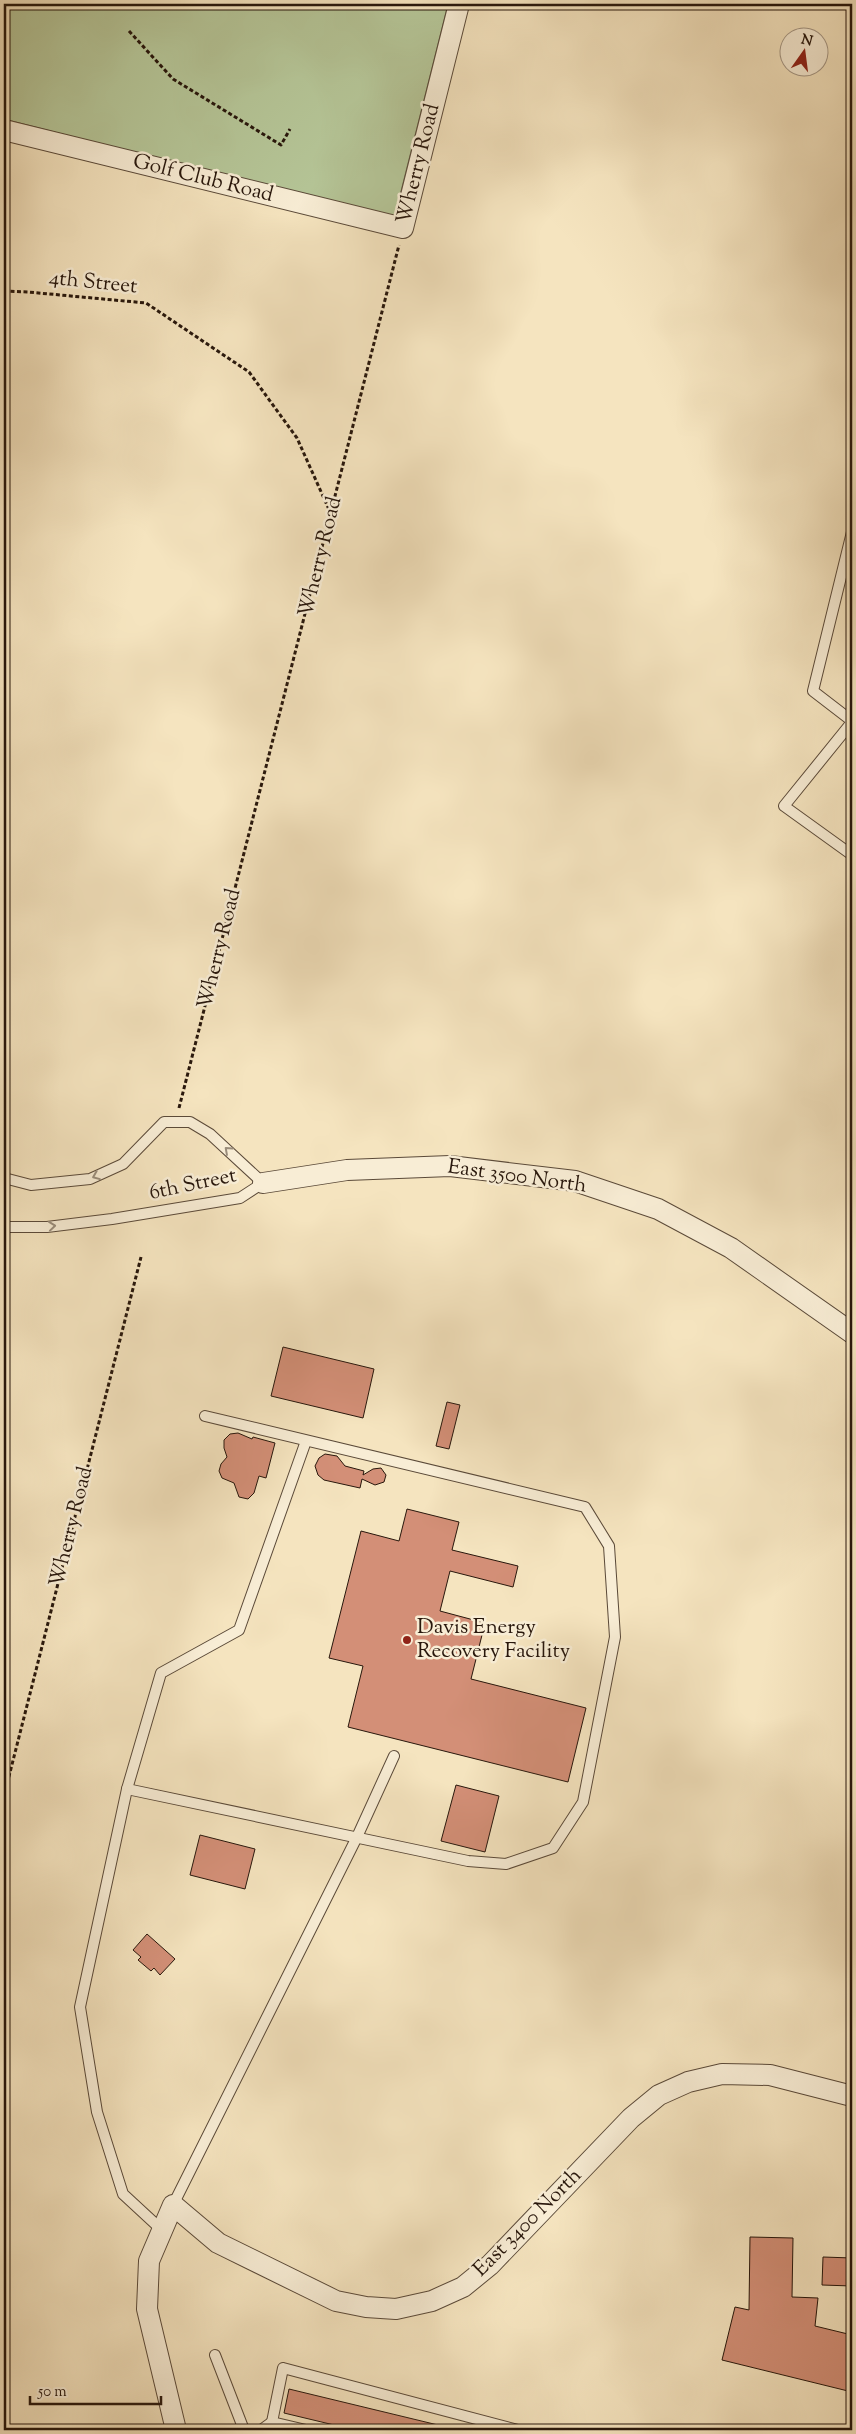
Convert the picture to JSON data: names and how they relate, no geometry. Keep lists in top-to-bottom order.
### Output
{
  "streets": {
    "street": [
      "Wherry Road",
      "Golf Club Road",
      "East 3500 North",
      "East 3400 North"
    ],
    "lane": ["6th Street"],
    "path": ["4th Street"]
  },
  "crossings": [
    ["Wherry Road", "Golf Club Road"],
    ["Wherry Road", "4th Street"],
    ["East 3500 North", "6th Street"]
  ],
  "places": ["Davis Energy Recovery Facility"],
  "scale_bar": "50 m",
  "north": "top"
}
